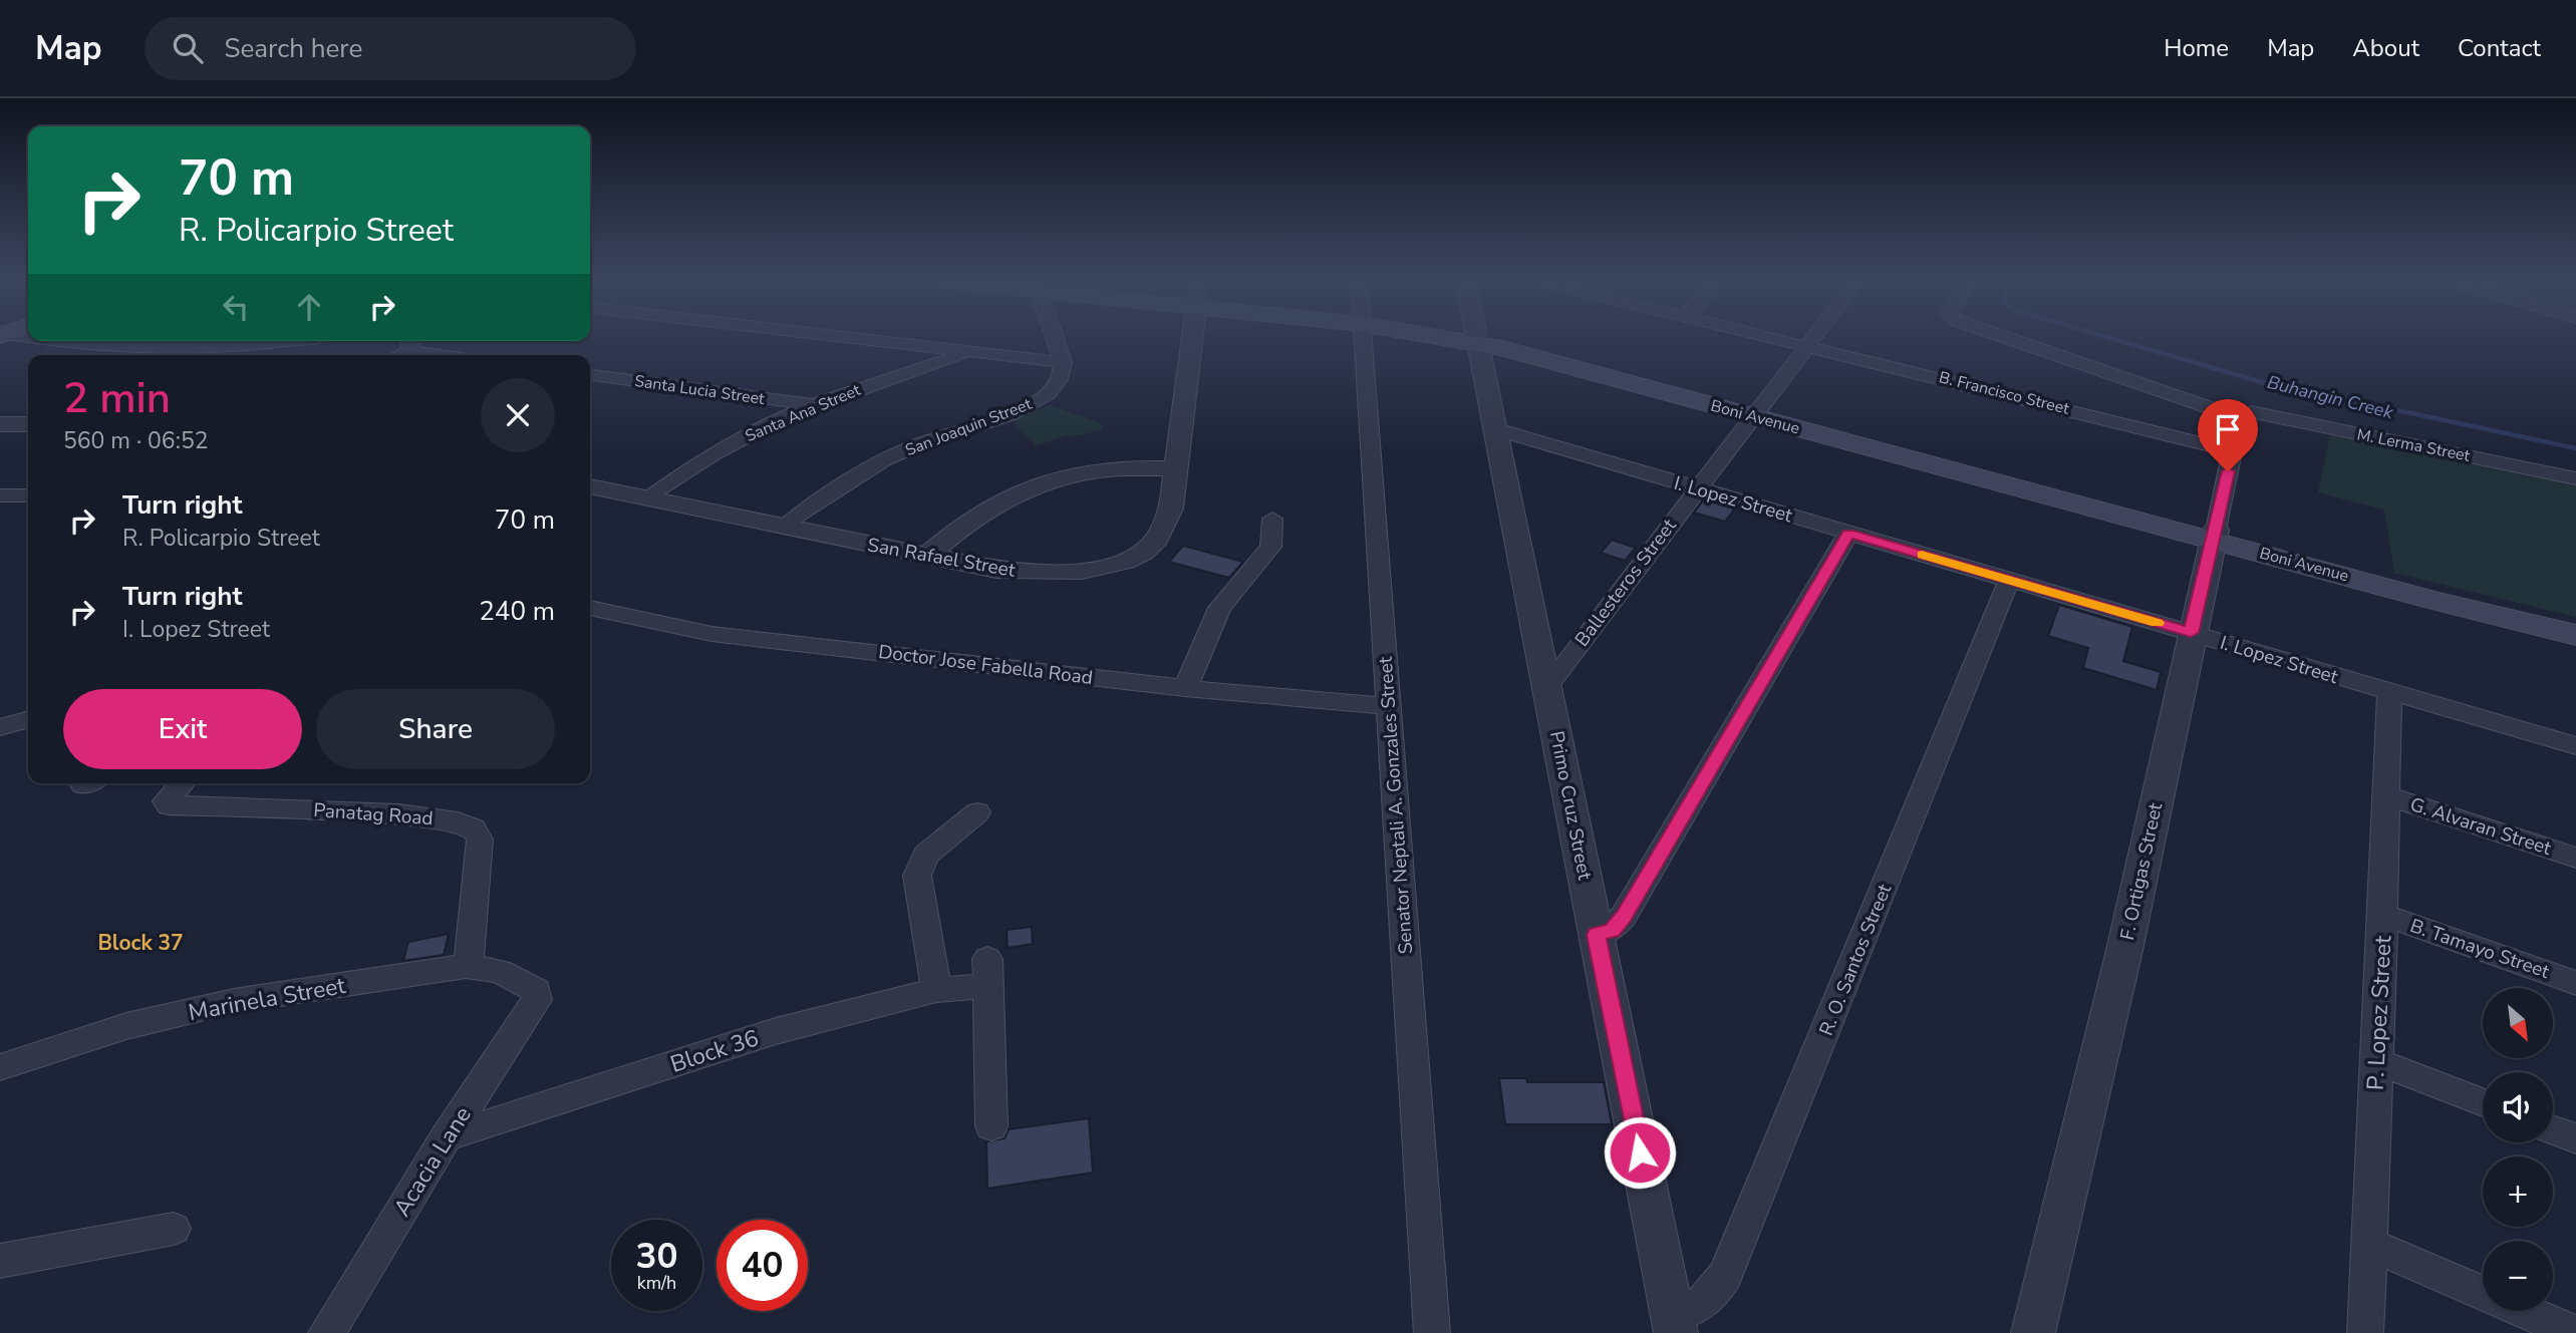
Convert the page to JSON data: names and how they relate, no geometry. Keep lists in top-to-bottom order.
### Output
{
  "streets": {
    "main road": ["Boni Avenue"],
    "street": [
      "Santa Lucia Street",
      "B. Francisco Street",
      "Santa Ana Street",
      "San Joaquin Street",
      "M. Lerma Street",
      "I. Lopez Street",
      "San Rafael Street",
      "Ballesteros Street",
      "Doctor Jose Fabella Road",
      "Senator Neptali A. Gonzales Street",
      "Primo Cruz Street",
      "Panatag Road",
      "G. Alvaran Street",
      "F. Ortigas Street",
      "B. Tamayo Street",
      "R. O. Santos Street",
      "Marinela Street",
      "P. Lopez Street",
      "Block 36",
      "Acacia Lane"
    ]
  },
  "crossings": [
    ["Santa Lucia Street", "Santa Ana Street"],
    ["B. Francisco Street", "Ballesteros Street"],
    ["B. Francisco Street", "F. Ortigas Street"],
    ["Santa Ana Street", "San Rafael Street"],
    ["Boni Avenue", "Ballesteros Street"],
    ["Boni Avenue", "Primo Cruz Street"],
    ["Boni Avenue", "F. Ortigas Street"],
    ["San Joaquin Street", "San Rafael Street"],
    ["M. Lerma Street", "F. Ortigas Street"],
    ["I. Lopez Street", "Ballesteros Street"],
    ["I. Lopez Street", "Primo Cruz Street"],
    ["I. Lopez Street", "F. Ortigas Street"],
    ["I. Lopez Street", "R. O. Santos Street"],
    ["I. Lopez Street", "P. Lopez Street"],
    ["Ballesteros Street", "Primo Cruz Street"],
    ["Doctor Jose Fabella Road", "Senator Neptali A. Gonzales Street"],
    ["Primo Cruz Street", "R. O. Santos Street"],
    ["Panatag Road", "Marinela Street"],
    ["G. Alvaran Street", "P. Lopez Street"],
    ["B. Tamayo Street", "P. Lopez Street"],
    ["Marinela Street", "Acacia Lane"],
    ["Block 36", "Acacia Lane"]
  ],
  "districts": ["Block 37"],
  "water": ["Buhangin Creek"],
  "north": "bottom right",
  "page": {
    "header": "Map",
    "search": "Search here",
    "nav": [
      "Home",
      "Map",
      "About",
      "Contact"
    ],
    "turn": ["70 m", "R. Policarpio Street"],
    "heading": ["2 min", "560 m · 06:52"],
    "list": [
      {
        "name": "Turn right",
        "note": "R. Policarpio Street",
        "value": "70 m"
      },
      {
        "name": "Turn right",
        "note": "I. Lopez Street",
        "value": "240 m"
      }
    ],
    "buttons": ["Exit", "Share"],
    "map_buttons": ["+", "−"],
    "speed": "30 km/h",
    "limit": "40"
  }
}
